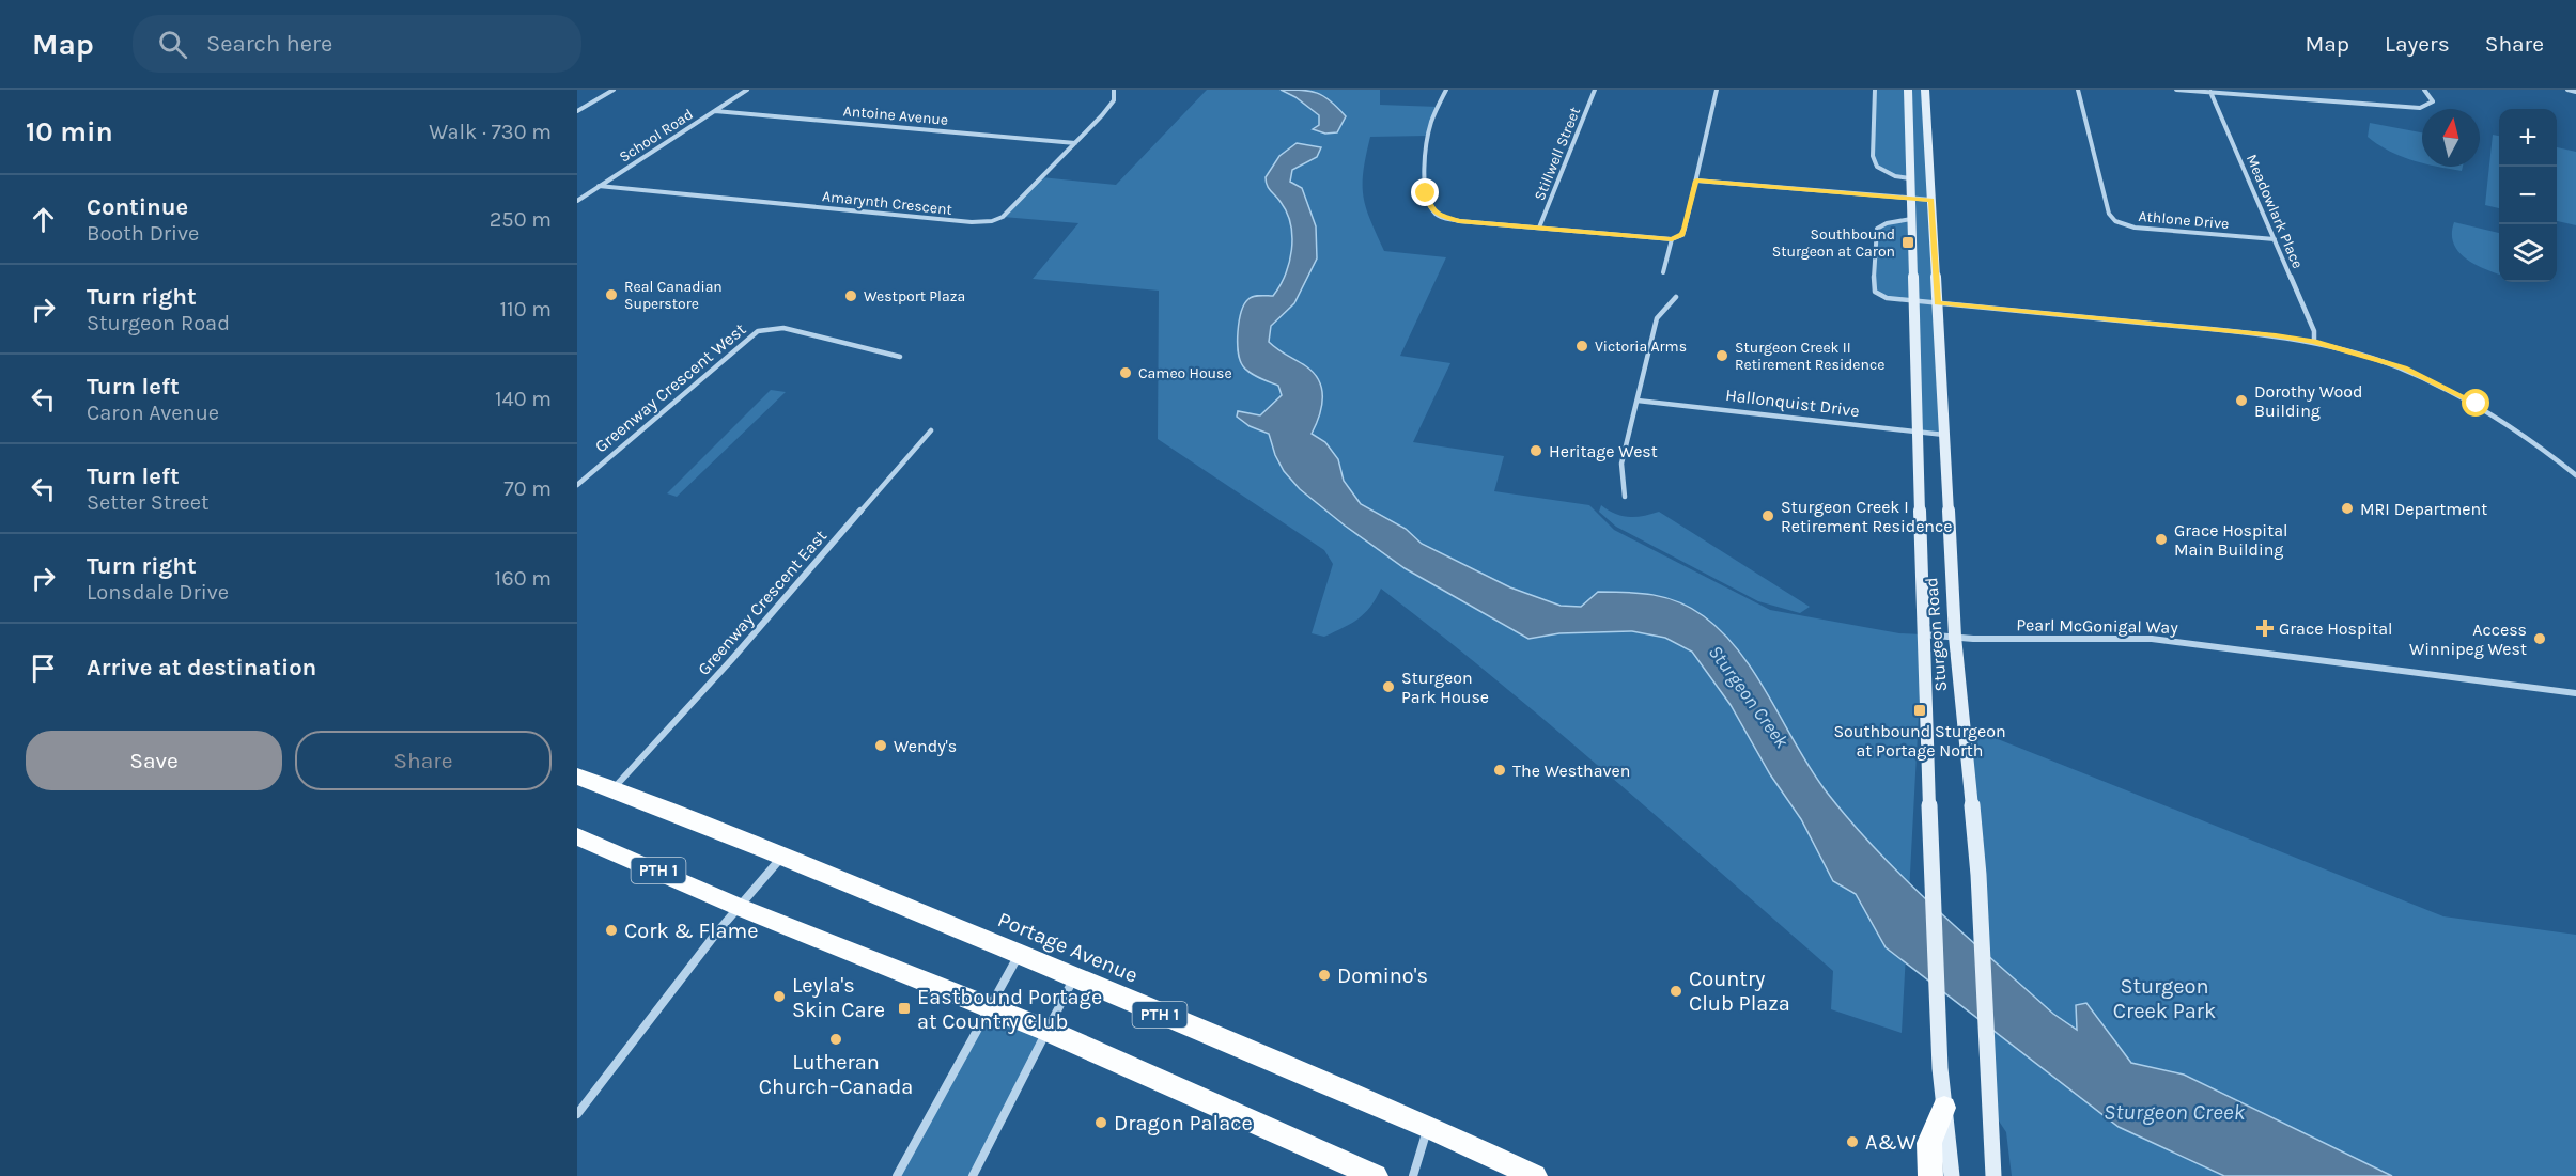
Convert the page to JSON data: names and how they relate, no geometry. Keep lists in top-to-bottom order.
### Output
{
  "streets": {
    "highway": ["PTH 1", "Portage Avenue"],
    "main road": ["Sturgeon Road"],
    "street": [
      "Antoine Avenue",
      "School Road",
      "Stillwell Street",
      "Amarynth Crescent",
      "Meadowlark Place",
      "Athlone Drive",
      "Greenway Crescent West",
      "Hallonquist Drive",
      "Greenway Crescent East",
      "Pearl McGonigal Way"
    ]
  },
  "crossings": [
    ["Antoine Avenue", "School Road"],
    ["Antoine Avenue", "Amarynth Crescent"],
    ["School Road", "Amarynth Crescent"],
    ["Meadowlark Place", "Athlone Drive"],
    ["Hallonquist Drive", "Sturgeon Road"],
    ["Greenway Crescent East", "Portage Avenue"],
    ["Pearl McGonigal Way", "Sturgeon Road"]
  ],
  "water": ["Sturgeon Creek"],
  "parks": ["Sturgeon Creek Park"],
  "places": {
    "transit": ["Southbound Sturgeon at Caron", "Southbound Sturgeon at Portage North", "Eastbound Portage at Country Club"],
    "other": [
      "Real Canadian Superstore",
      "Westport Plaza",
      "Victoria Arms",
      "Sturgeon Creek II Retirement Residence",
      "Cameo House",
      "Dorothy Wood Building",
      "Heritage West",
      "MRI Department",
      "Sturgeon Creek I Retirement Residence",
      "Grace Hospital Main Building",
      "Access Winnipeg West",
      "Sturgeon Park House",
      "Wendy's",
      "The Westhaven",
      "Cork & Flame",
      "Domino's",
      "Country Club Plaza",
      "Leyla's Skin Care",
      "Lutheran Church–Canada",
      "Dragon Palace",
      "A&W"
    ],
    "health": ["Grace Hospital"]
  },
  "north": "top",
  "page": {
    "header": "Map",
    "search": "Search here",
    "nav": ["Map", "Layers", "Share"],
    "heading": ["10 min", "Walk · 730 m"],
    "map_buttons": ["+", "−"],
    "list": [
      ["Continue", "Booth Drive", "250 m"],
      ["Turn right", "Sturgeon Road", "110 m"],
      ["Turn left", "Caron Avenue", "140 m"],
      ["Turn left", "Setter Street", "70 m"],
      ["Turn right", "Lonsdale Drive", "160 m"],
      "Arrive at destination"
    ],
    "buttons": ["Save", "Share"]
  }
}
